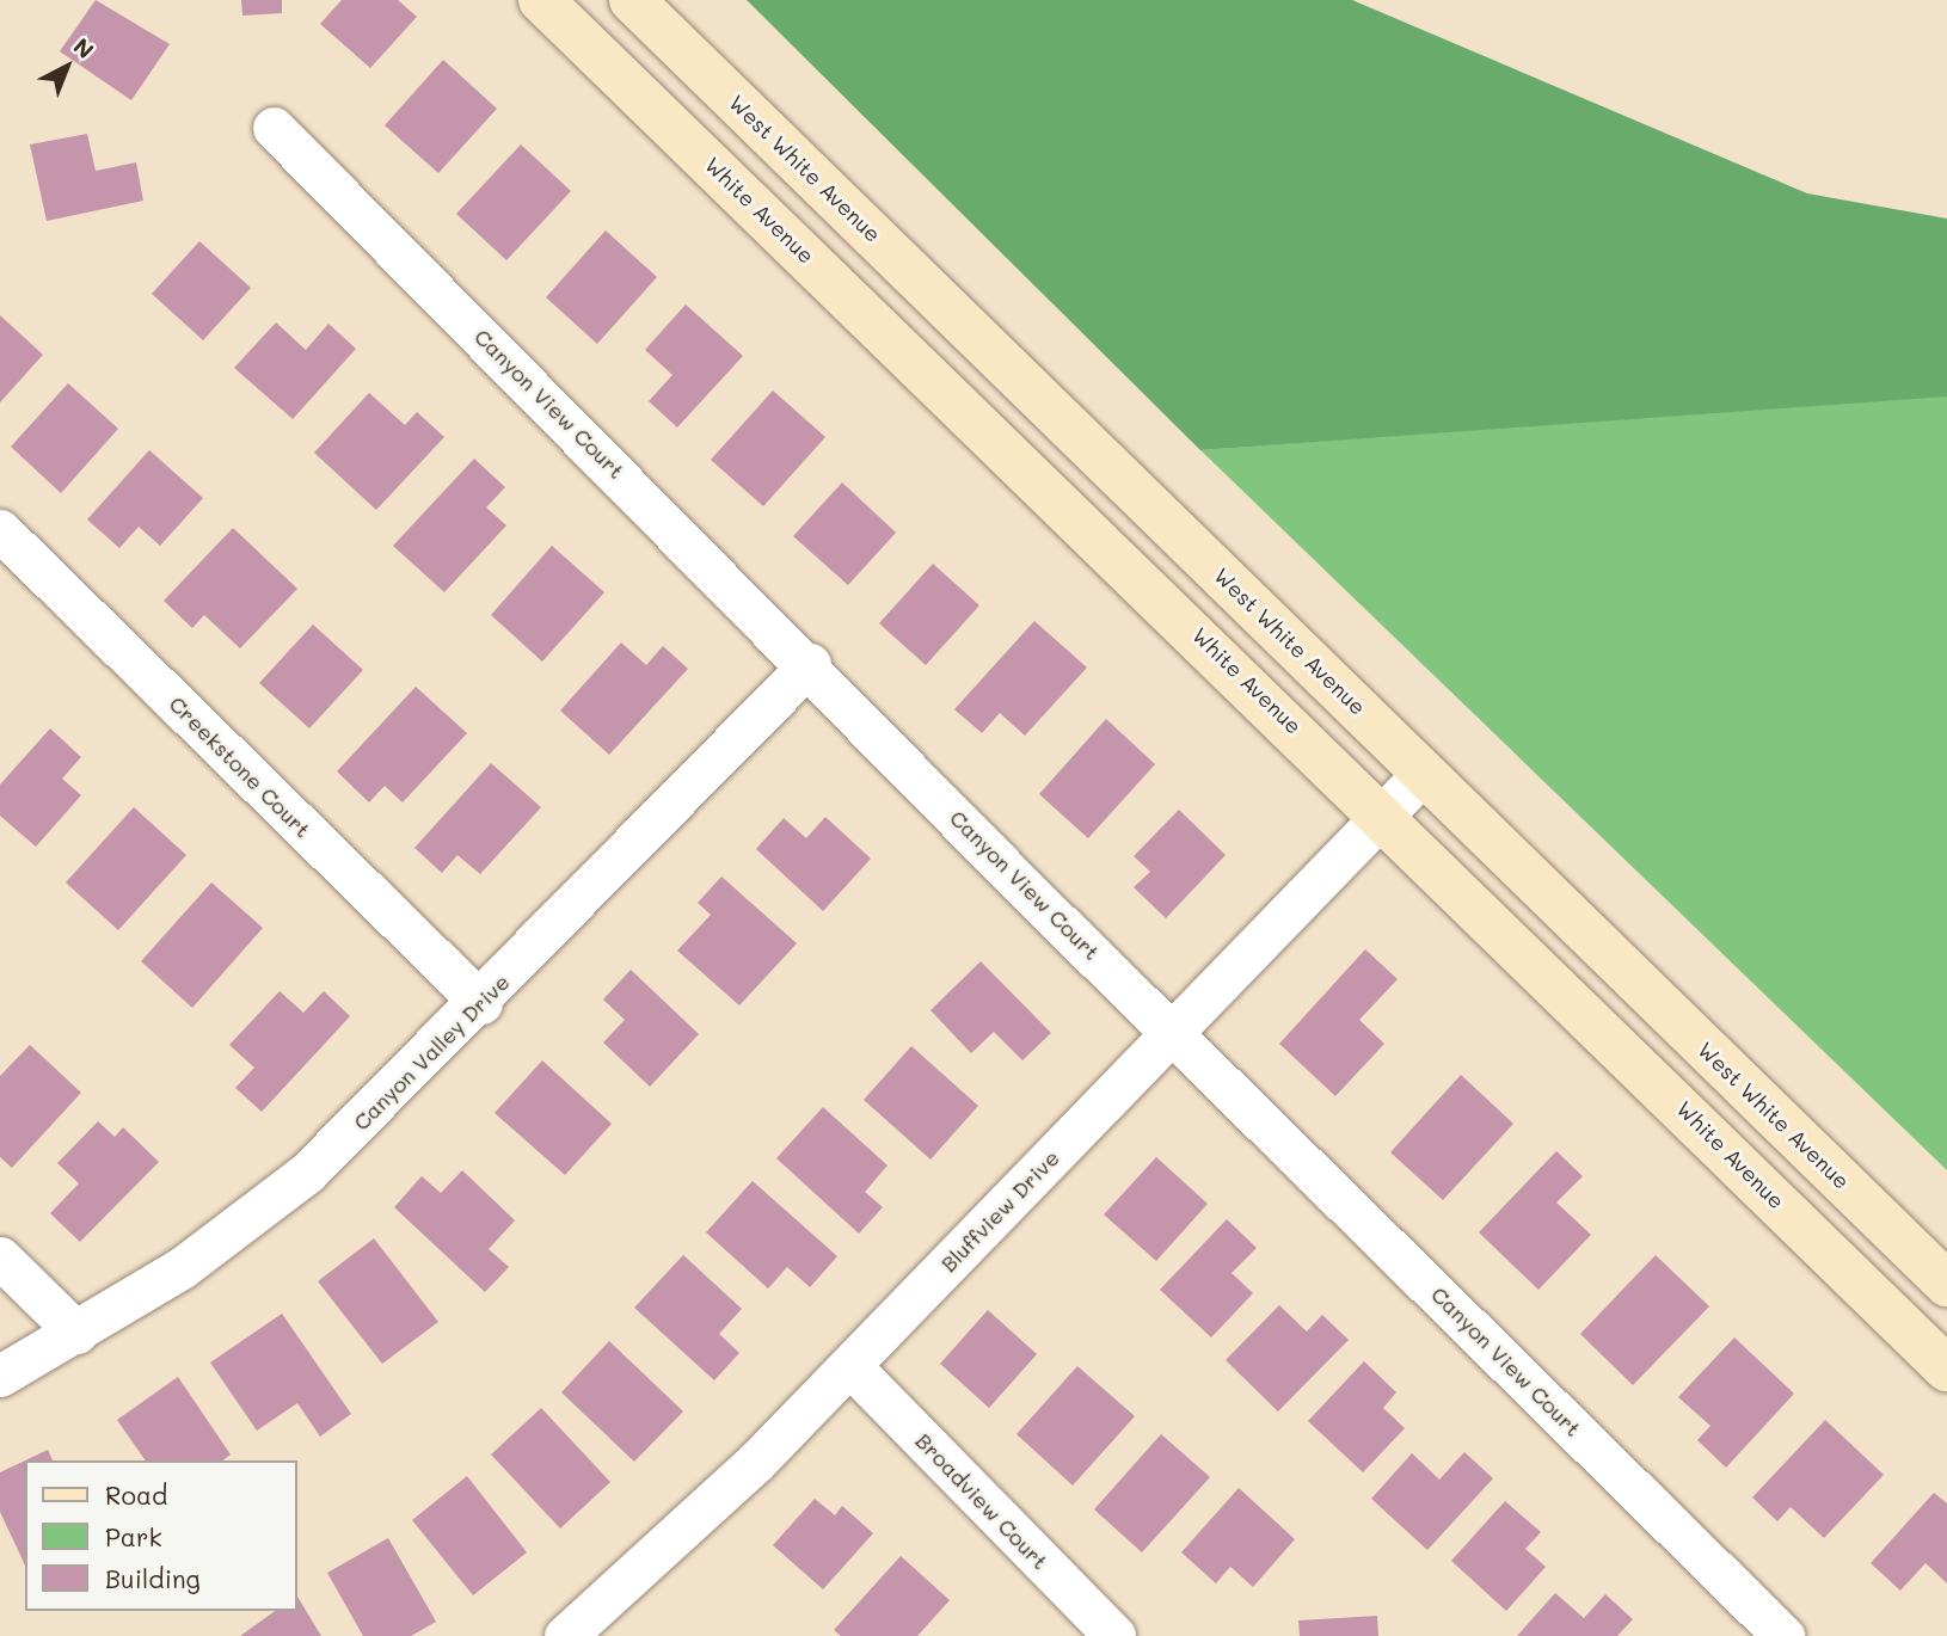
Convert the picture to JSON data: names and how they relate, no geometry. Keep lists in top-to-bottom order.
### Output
{
  "streets": {
    "main road": ["West White Avenue", "White Avenue"],
    "street": [
      "Canyon View Court",
      "Creekstone Court",
      "Canyon Valley Drive",
      "Bluffview Drive",
      "Broadview Court"
    ]
  },
  "crossings": [
    ["West White Avenue", "Bluffview Drive"],
    ["White Avenue", "Bluffview Drive"],
    ["Canyon View Court", "Canyon Valley Drive"],
    ["Canyon View Court", "Bluffview Drive"],
    ["Creekstone Court", "Canyon Valley Drive"],
    ["Bluffview Drive", "Broadview Court"]
  ],
  "legend": ["Road", "Park", "Building"],
  "north": "top right"
}
